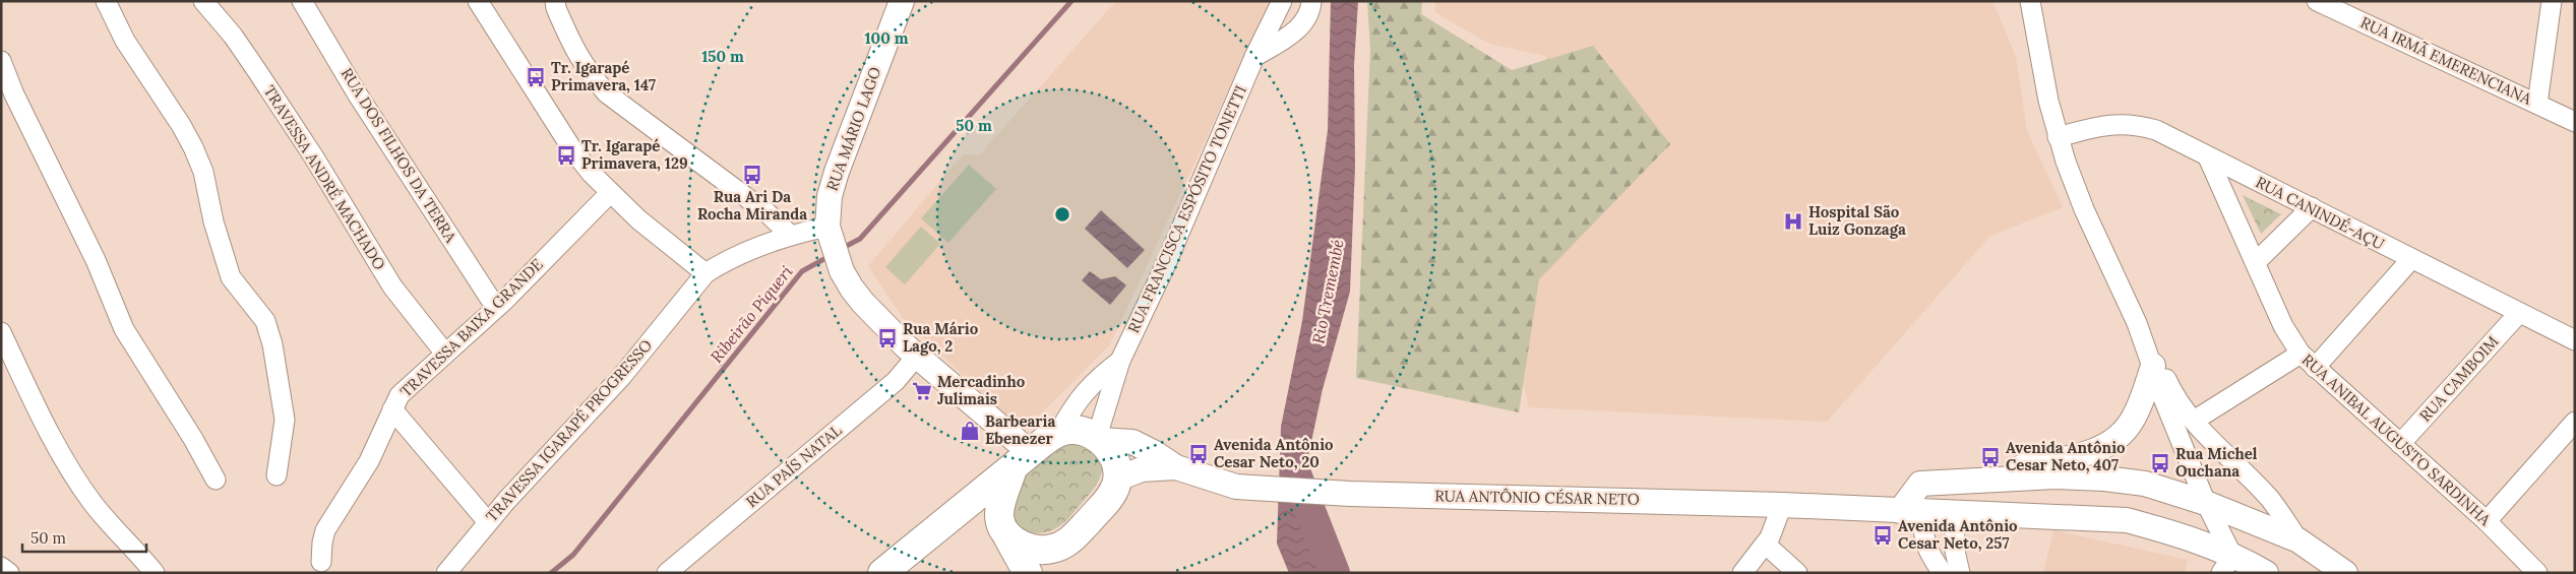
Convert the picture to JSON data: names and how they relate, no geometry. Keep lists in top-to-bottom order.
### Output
{
  "streets": {
    "street": [
      "RUA IRMÃ EMERENCIANA",
      "RUA MÁRIO LAGO",
      "RUA DOS FILHOS DA TERRA",
      "TRAVESSA ANDRÉ MACHADO",
      "RUA FRANCISCA ESPÓSITO TONETTI",
      "RUA CANINDÉ-AÇU",
      "TRAVESSA BAIXA GRANDE",
      "RUA CAMBOIM",
      "TRAVESSA IGARAPÉ PROGRESSO",
      "RUA ANIBAL AUGUSTO SARDINHA",
      "RUA PAÍS NATAL",
      "RUA ANTÔNIO CÉSAR NETO"
    ]
  },
  "crossings": [
    ["RUA MÁRIO LAGO", "RUA FRANCISCA ESPÓSITO TONETTI"],
    ["RUA MÁRIO LAGO", "TRAVESSA IGARAPÉ PROGRESSO"],
    ["RUA MÁRIO LAGO", "RUA PAÍS NATAL"],
    ["RUA MÁRIO LAGO", "RUA ANTÔNIO CÉSAR NETO"],
    ["RUA DOS FILHOS DA TERRA", "TRAVESSA BAIXA GRANDE"],
    ["TRAVESSA ANDRÉ MACHADO", "TRAVESSA BAIXA GRANDE"],
    ["RUA FRANCISCA ESPÓSITO TONETTI", "RUA ANTÔNIO CÉSAR NETO"],
    ["RUA CANINDÉ-AÇU", "RUA CAMBOIM"],
    ["RUA CANINDÉ-AÇU", "RUA ANIBAL AUGUSTO SARDINHA"],
    ["RUA CAMBOIM", "RUA ANIBAL AUGUSTO SARDINHA"]
  ],
  "water": ["Rio Tremembé", "Ribeirão Piqueri"],
  "places": {
    "bus stop": [
      "Tr. Igarapé Primavera, 147",
      "Tr. Igarapé Primavera, 129",
      "Rua Ari Da Rocha Miranda",
      "Rua Mário Lago, 2",
      "Avenida Antônio Cesar Neto, 20",
      "Avenida Antônio Cesar Neto, 407",
      "Rua Michel Ouchana",
      "Avenida Antônio Cesar Neto, 257"
    ],
    "hospital": ["Hospital São Luiz Gonzaga"],
    "supermarket": ["Mercadinho Julimais"],
    "shop": ["Barbearia Ebenezer"]
  },
  "scale_bar": "50 m",
  "rings": ["100 m", "150 m", "50 m"]
}
